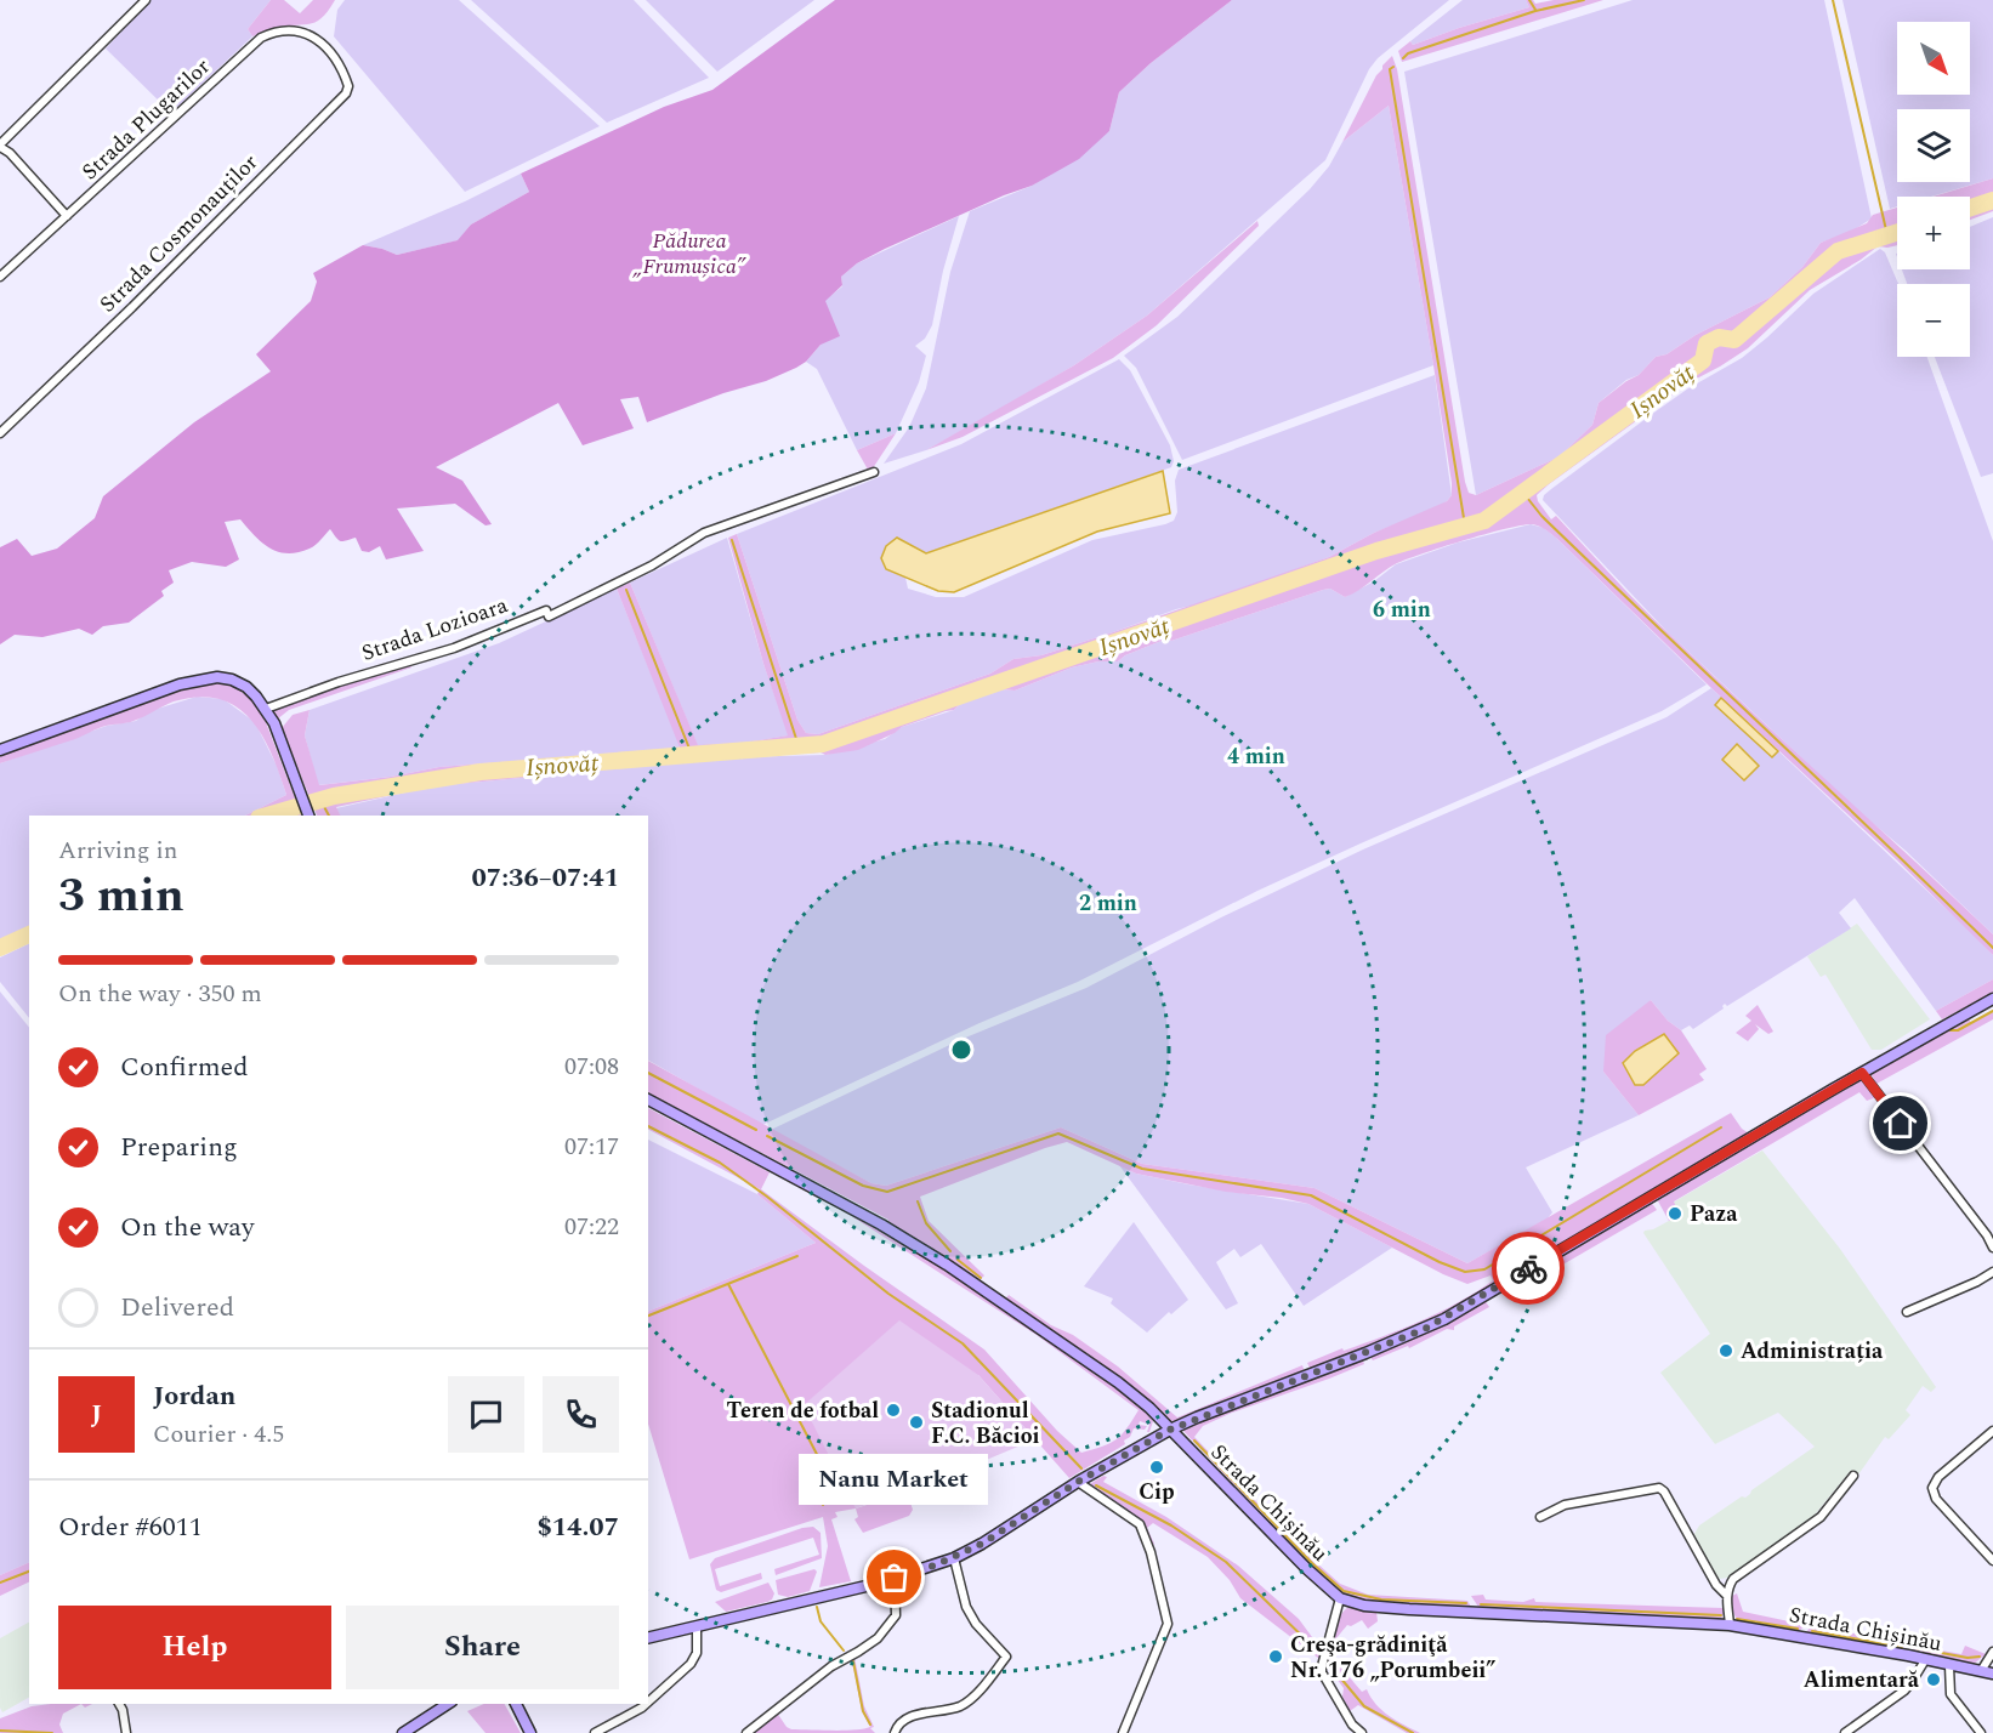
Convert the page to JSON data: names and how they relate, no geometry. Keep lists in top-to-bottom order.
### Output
{
  "streets": {
    "street": [
      "Strada Plugarilor",
      "Strada Cosmonauților",
      "Strada Lozioara",
      "Strada Chișinău"
    ]
  },
  "crossings": [
    ["Strada Plugarilor", "Strada Cosmonauților"]
  ],
  "water": ["Ișnovăț"],
  "parks": ["Pădurea „Frumușica”"],
  "places": [
    "Paza",
    "Administrația",
    "Teren de fotbal",
    "Stadionul F.C. Băcioi",
    "Cip",
    "Nanu Market",
    "Creşa-grădiniţă Nr. 176 „Porumbeii”",
    "Alimentară"
  ],
  "north": "bottom right",
  "page": {
    "map_buttons": ["+", "−"],
    "heading": ["3 min", "Arriving in", "07:36–07:41"],
    "panel": [
      "Jordan",
      "Courier · 4.5",
      "Order #6011",
      "$14.07"
    ],
    "bar": "On the way · 350 m",
    "list": [
      ["Confirmed", "07:08"],
      ["Preparing", "07:17"],
      ["On the way", "07:22"],
      "Delivered"
    ],
    "round": "J",
    "bubble": "Nanu Market",
    "buttons": ["Help", "Share"]
  },
  "rings": ["6 min", "4 min", "2 min"]
}
